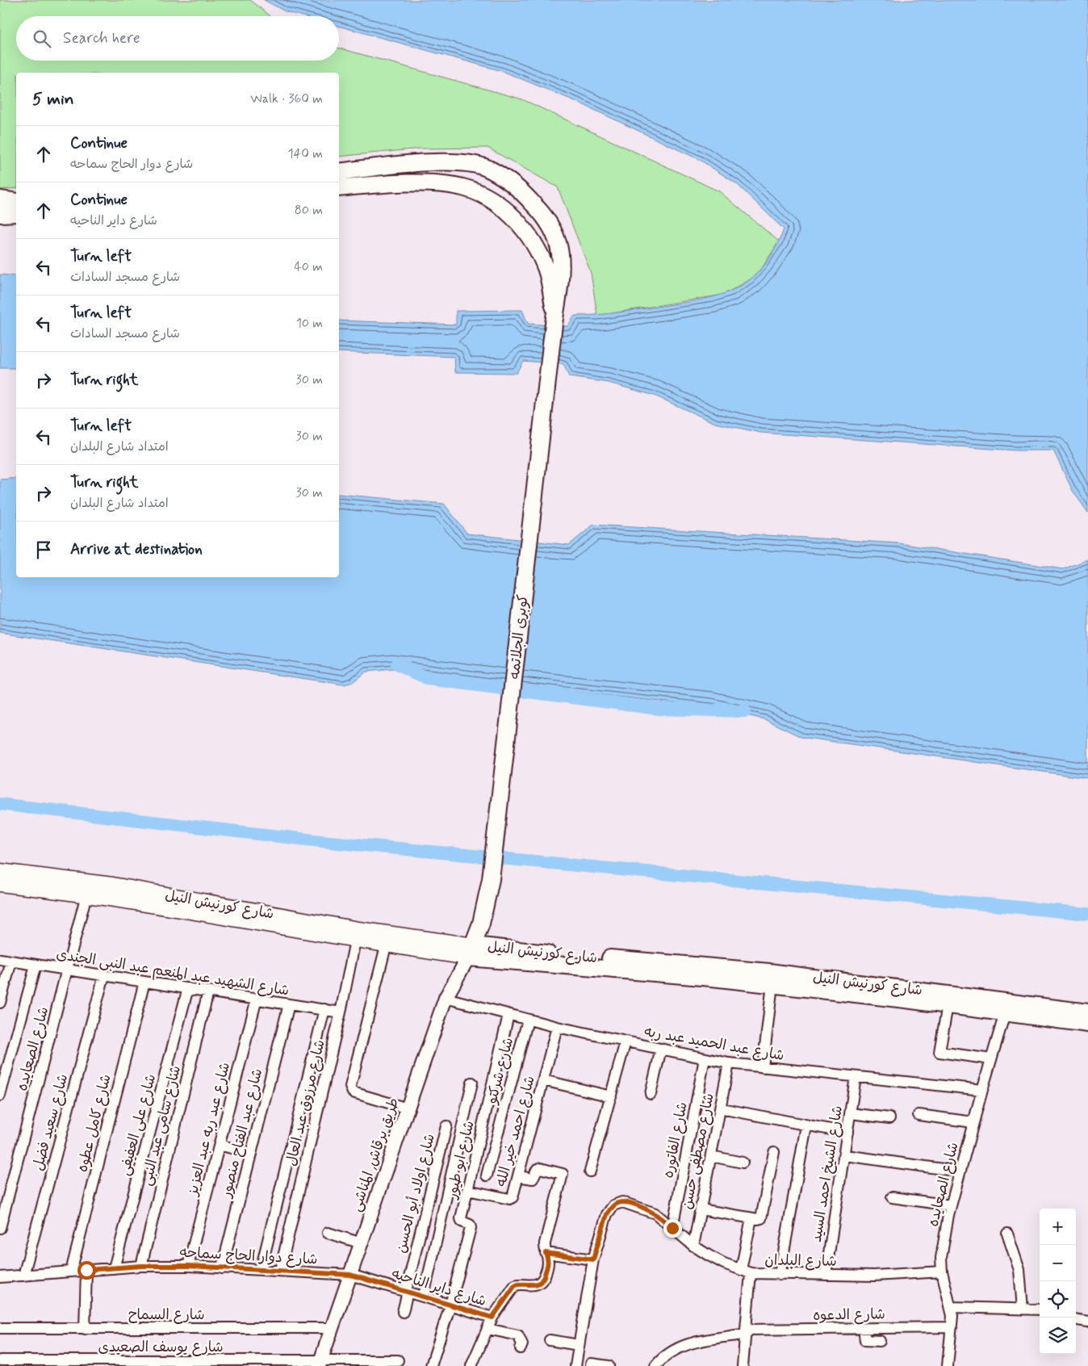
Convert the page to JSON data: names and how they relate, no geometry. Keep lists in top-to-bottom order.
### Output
{
  "streets": {
    "main road": ["كوبرى الجلاتمه", "شارع كورنيش النيل"],
    "street": [
      "شارع الشهيد عبد المنعم عبد النبى الجندى",
      "شارع عبد الحميد عبد ربه",
      "شارع الصعايده",
      "شارع شركتو",
      "شارع مرزوق عبد العال",
      "شارع سعيد فضل",
      "شارع كامل عطوه",
      "شارع على العفيفى",
      "شارع سامى عبد النبى",
      "شارع عبد ربه عبد العزيز",
      "شارع احمد خير الله",
      "شارع عبد الفتاح منصور",
      "شارع الفاتوره",
      "شارع مصطفى حسن",
      "طريق برقاش, المناشى",
      "شارع ابو طيور",
      "شارع الشيخ احمد السيد",
      "شارع اولاد أبو الحسن",
      "شارع دوار الحاج سماحه",
      "شارع البلدان",
      "شارع داير الناحيه",
      "شارع السماح",
      "شارع الدعوه",
      "شارع يوسف الصعيدى"
    ]
  },
  "crossings": [
    ["كوبرى الجلاتمه", "شارع كورنيش النيل"],
    ["كوبرى الجلاتمه", "طريق برقاش, المناشى"],
    ["شارع كورنيش النيل", "شارع الصعايده"],
    ["شارع كورنيش النيل", "شارع مرزوق عبد العال"],
    ["شارع كورنيش النيل", "طريق برقاش, المناشى"],
    ["شارع الشهيد عبد المنعم عبد النبى الجندى", "شارع الصعايده"],
    ["شارع الشهيد عبد المنعم عبد النبى الجندى", "شارع مرزوق عبد العال"],
    ["شارع الشهيد عبد المنعم عبد النبى الجندى", "شارع سعيد فضل"],
    ["شارع الشهيد عبد المنعم عبد النبى الجندى", "شارع كامل عطوه"],
    ["شارع الشهيد عبد المنعم عبد النبى الجندى", "شارع على العفيفى"],
    ["شارع الشهيد عبد المنعم عبد النبى الجندى", "شارع سامى عبد النبى"],
    ["شارع الشهيد عبد المنعم عبد النبى الجندى", "شارع عبد ربه عبد العزيز"],
    ["شارع الشهيد عبد المنعم عبد النبى الجندى", "شارع عبد الفتاح منصور"],
    ["شارع عبد الحميد عبد ربه", "شارع الصعايده"],
    ["شارع عبد الحميد عبد ربه", "شارع شركتو"],
    ["شارع عبد الحميد عبد ربه", "شارع احمد خير الله"],
    ["شارع عبد الحميد عبد ربه", "شارع الفاتوره"],
    ["شارع عبد الحميد عبد ربه", "شارع مصطفى حسن"],
    ["شارع عبد الحميد عبد ربه", "طريق برقاش, المناشى"],
    ["شارع عبد الحميد عبد ربه", "شارع ابو طيور"],
    ["شارع عبد الحميد عبد ربه", "شارع الشيخ احمد السيد"],
    ["شارع الصعايده", "شارع البلدان"],
    ["شارع الصعايده", "شارع الدعوه"],
    ["شارع مرزوق عبد العال", "شارع دوار الحاج سماحه"],
    ["شارع سعيد فضل", "شارع دوار الحاج سماحه"],
    ["شارع كامل عطوه", "شارع دوار الحاج سماحه"],
    ["شارع على العفيفى", "شارع دوار الحاج سماحه"],
    ["شارع سامى عبد النبى", "شارع دوار الحاج سماحه"],
    ["شارع عبد ربه عبد العزيز", "شارع دوار الحاج سماحه"],
    ["شارع احمد خير الله", "شارع ابو طيور"],
    ["شارع عبد الفتاح منصور", "شارع دوار الحاج سماحه"],
    ["شارع الفاتوره", "شارع البلدان"],
    ["شارع مصطفى حسن", "شارع البلدان"],
    ["طريق برقاش, المناشى", "شارع دوار الحاج سماحه"],
    ["طريق برقاش, المناشى", "شارع داير الناحيه"],
    ["طريق برقاش, المناشى", "شارع السماح"],
    ["طريق برقاش, المناشى", "شارع يوسف الصعيدى"],
    ["شارع ابو طيور", "شارع داير الناحيه"],
    ["شارع الشيخ احمد السيد", "شارع البلدان"],
    ["شارع اولاد أبو الحسن", "شارع داير الناحيه"],
    ["شارع دوار الحاج سماحه", "شارع داير الناحيه"]
  ],
  "page": {
    "search": "Search here",
    "heading": ["5 min", "Walk · 360 m"],
    "list": [
      ["Continue", "شارع دوار الحاج سماحه", "140 m"],
      ["Continue", "شارع داير الناحيه", "80 m"],
      ["Turn left", "شارع مسجد السادات", "40 m"],
      ["Turn left", "شارع مسجد السادات", "10 m"],
      ["Turn right", "30 m"],
      ["Turn left", "امتداد شارع البلدان", "30 m"],
      ["Turn right", "امتداد شارع البلدان", "30 m"],
      "Arrive at destination"
    ],
    "map_buttons": ["+", "−"]
  }
}
